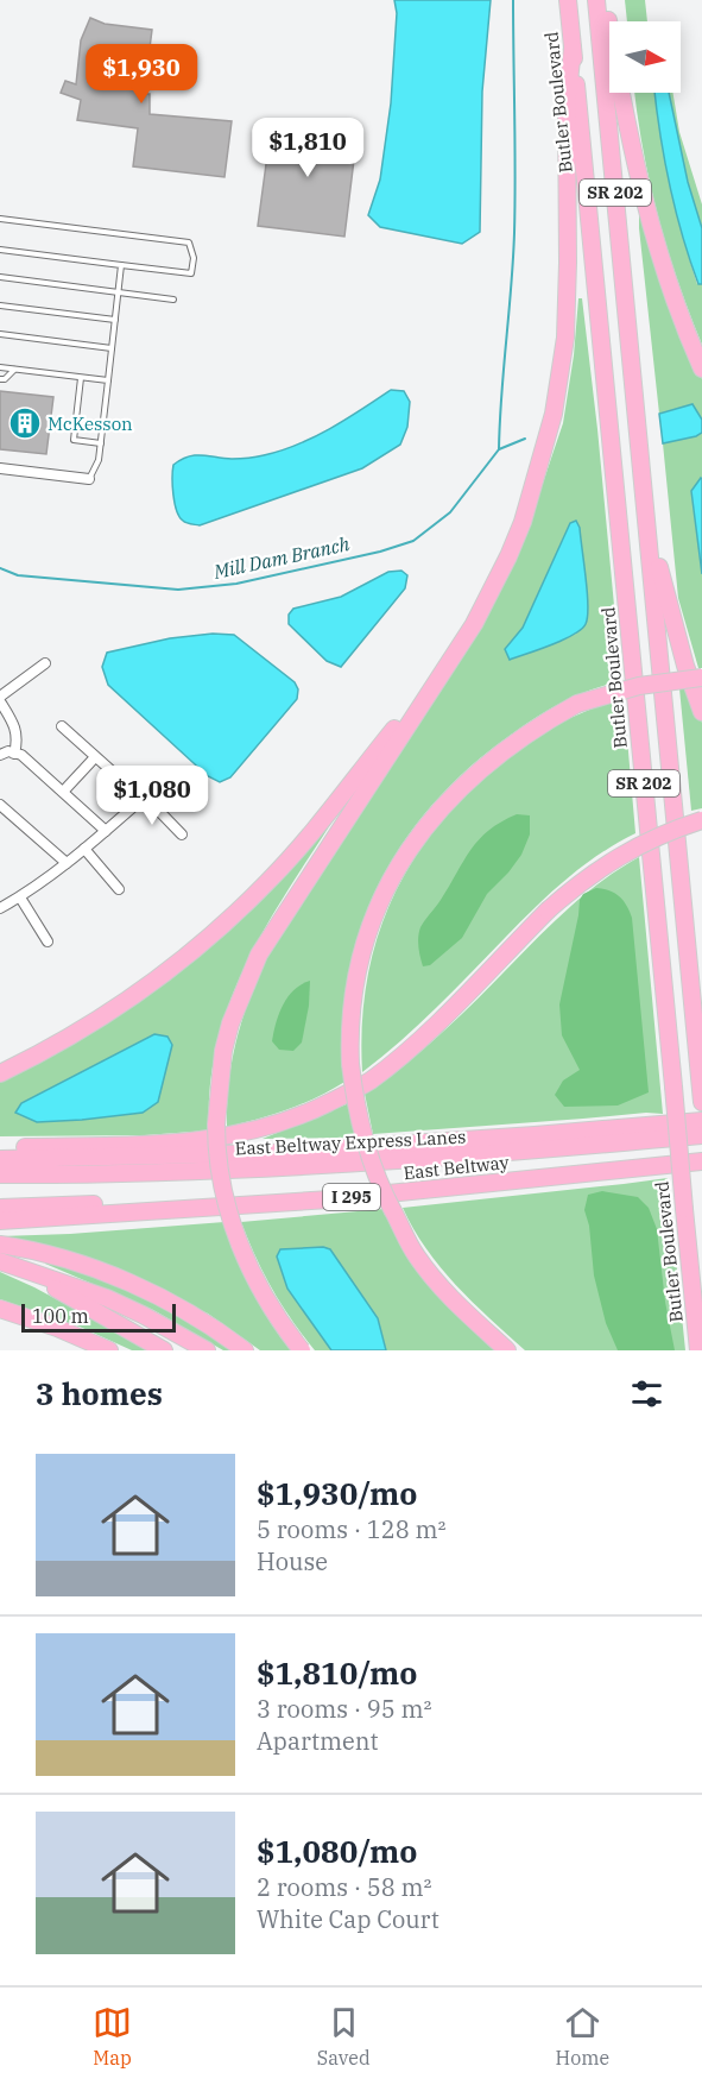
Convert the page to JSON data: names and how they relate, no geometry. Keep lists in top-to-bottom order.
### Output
{
  "streets": {
    "highway": [
      "Butler Boulevard",
      "SR 202",
      "East Beltway Express Lanes",
      "East Beltway",
      "I 295"
    ]
  },
  "crossings": [
    ["East Beltway", "I 295"]
  ],
  "water": ["Mill Dam Branch"],
  "places": {
    "building": ["McKesson"]
  },
  "scale_bar": "100 m",
  "north": "right",
  "page": {
    "price": ["$1,930", "$1,810", "$1,080"],
    "scale": "100 m",
    "heading": "3 homes",
    "list": [
      {
        "name": "$1,930/mo",
        "note": "5 rooms · 128 m² · House"
      },
      {
        "name": "$1,810/mo",
        "note": "3 rooms · 95 m² · Apartment"
      },
      {
        "name": "$1,080/mo",
        "note": "2 rooms · 58 m² · White Cap Court"
      }
    ],
    "tabs": ["Map", "Saved", "Home"]
  }
}
